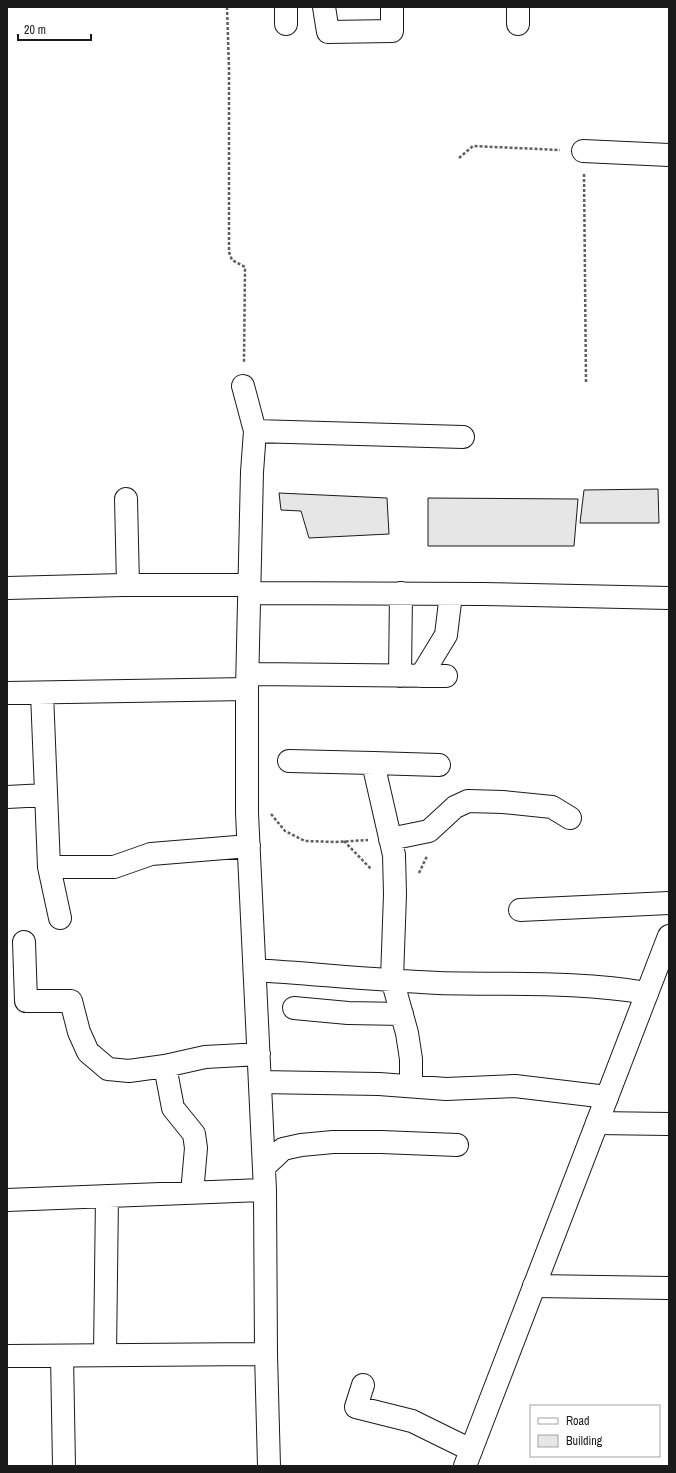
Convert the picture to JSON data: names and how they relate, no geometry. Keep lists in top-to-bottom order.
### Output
{
  "legend": ["Road", "Building"],
  "scale_bar": "20 m"
}
